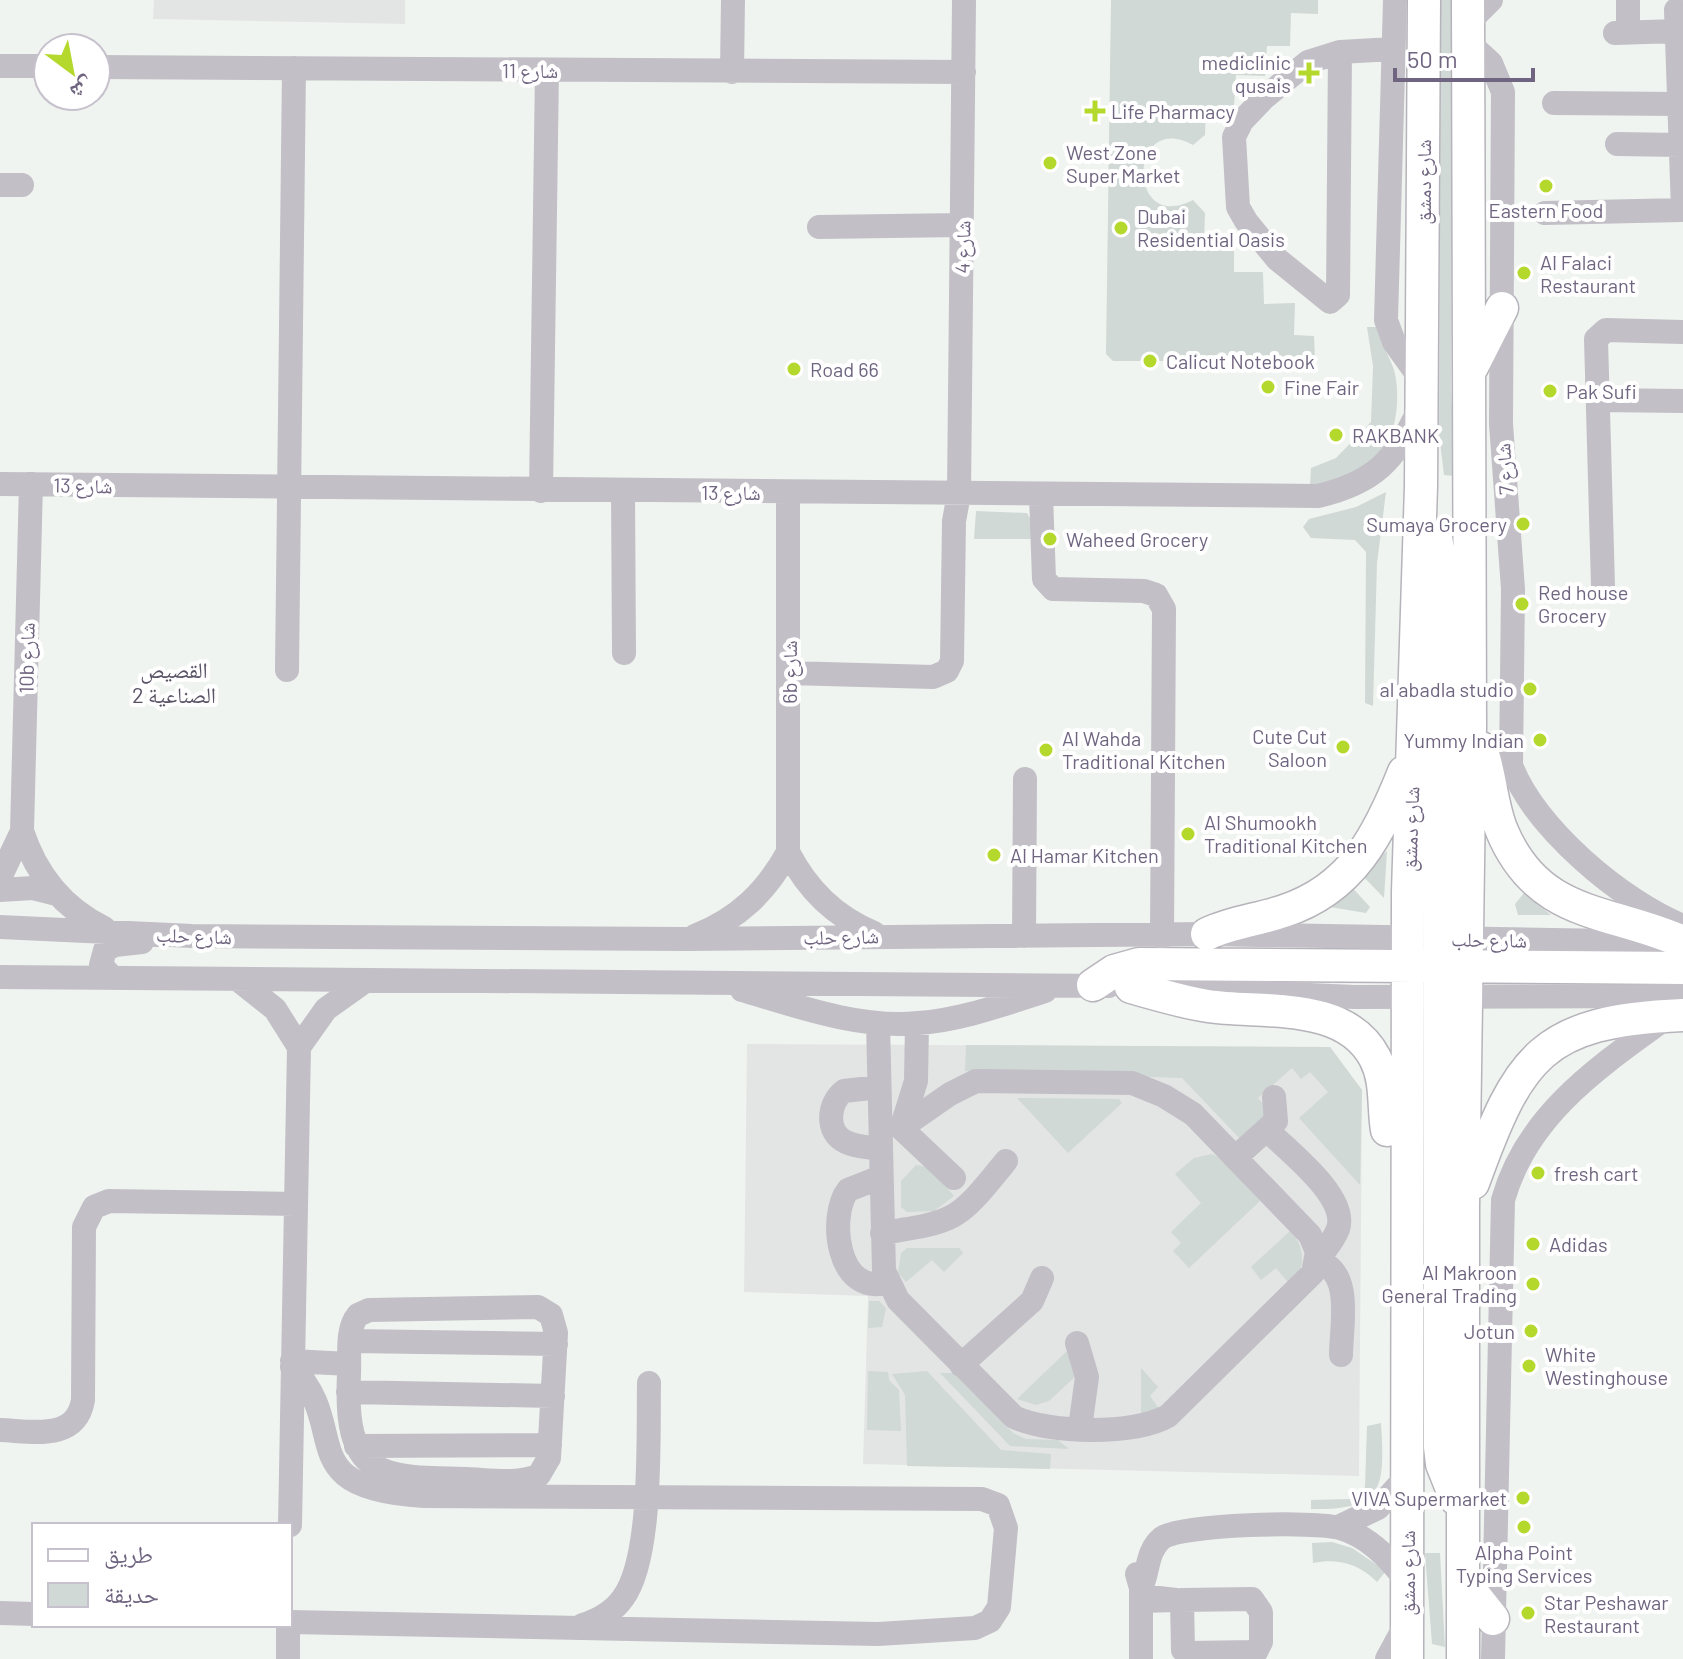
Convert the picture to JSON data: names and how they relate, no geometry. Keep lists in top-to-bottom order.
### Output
{
  "streets": {
    "main road": ["شارع دمشق"],
    "street": [
      "شارع 11",
      "شارع 4",
      "شارع 7",
      "شارع 13",
      "10b شارع",
      "6b شارع",
      "شارع حلب"
    ]
  },
  "crossings": [
    ["شارع 11", "شارع 4"],
    ["شارع دمشق", "شارع 7"],
    ["شارع دمشق", "شارع 13"],
    ["شارع دمشق", "شارع حلب"],
    ["شارع 4", "شارع 13"],
    ["شارع 4", "6b شارع"],
    ["شارع 13", "10b شارع"],
    ["شارع 13", "6b شارع"],
    ["10b شارع", "شارع حلب"]
  ],
  "districts": ["القصيص الصناعية 2"],
  "places": {
    "health": ["mediclinic qusais", "Life Pharmacy"],
    "other": [
      "West Zone Super Market",
      "Eastern Food",
      "Dubai Residential Oasis",
      "Al Falaci Restaurant",
      "Calicut Notebook",
      "Road 66",
      "Fine Fair",
      "Pak Sufi",
      "RAKBANK",
      "Sumaya Grocery",
      "Waheed Grocery",
      "Red house Grocery",
      "al abadla studio",
      "Yummy Indian",
      "Cute Cut Saloon",
      "Al Wahda Traditional Kitchen",
      "Al Shumookh Traditional Kitchen",
      "Al Hamar Kitchen",
      "fresh cart",
      "Adidas",
      "Al Makroon General Trading",
      "Jotun",
      "White Westinghouse",
      "VIVA Supermarket",
      "Alpha Point Typing Services",
      "Star Peshawar Restaurant"
    ]
  },
  "legend": ["طريق", "حديقة"],
  "scale_bar": "50 m",
  "north": "bottom right"
}
